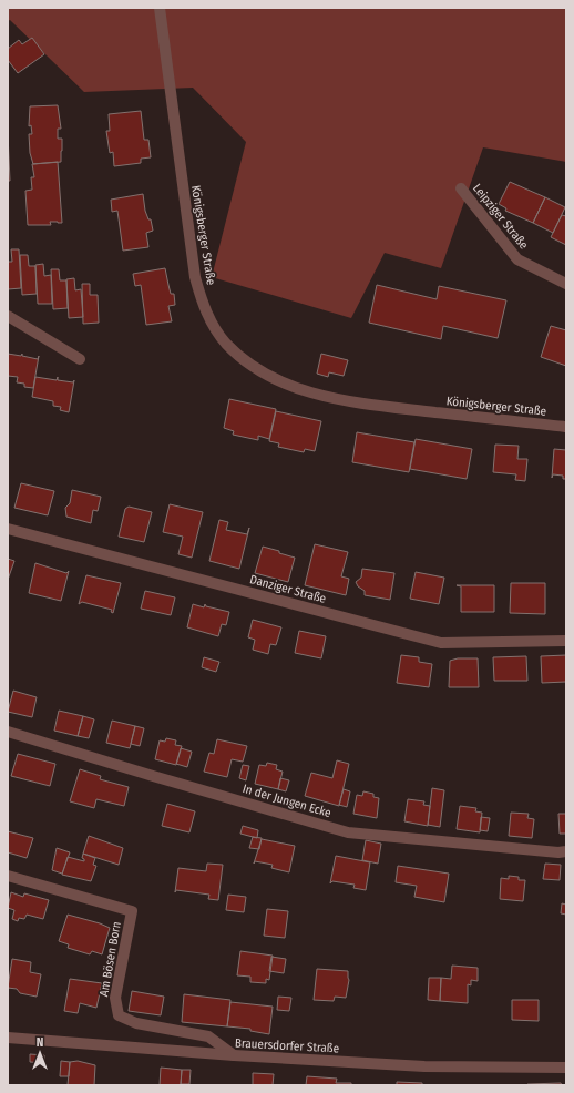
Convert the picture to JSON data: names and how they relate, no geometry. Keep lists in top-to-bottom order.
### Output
{
  "streets": {
    "street": [
      "Leipziger Straße",
      "Königsberger Straße",
      "Danziger Straße",
      "In der Jungen Ecke",
      "Am Bösen Born",
      "Brauersdorfer Straße"
    ]
  },
  "crossings": [
    ["Am Bösen Born", "Brauersdorfer Straße"]
  ],
  "north": "top"
}
